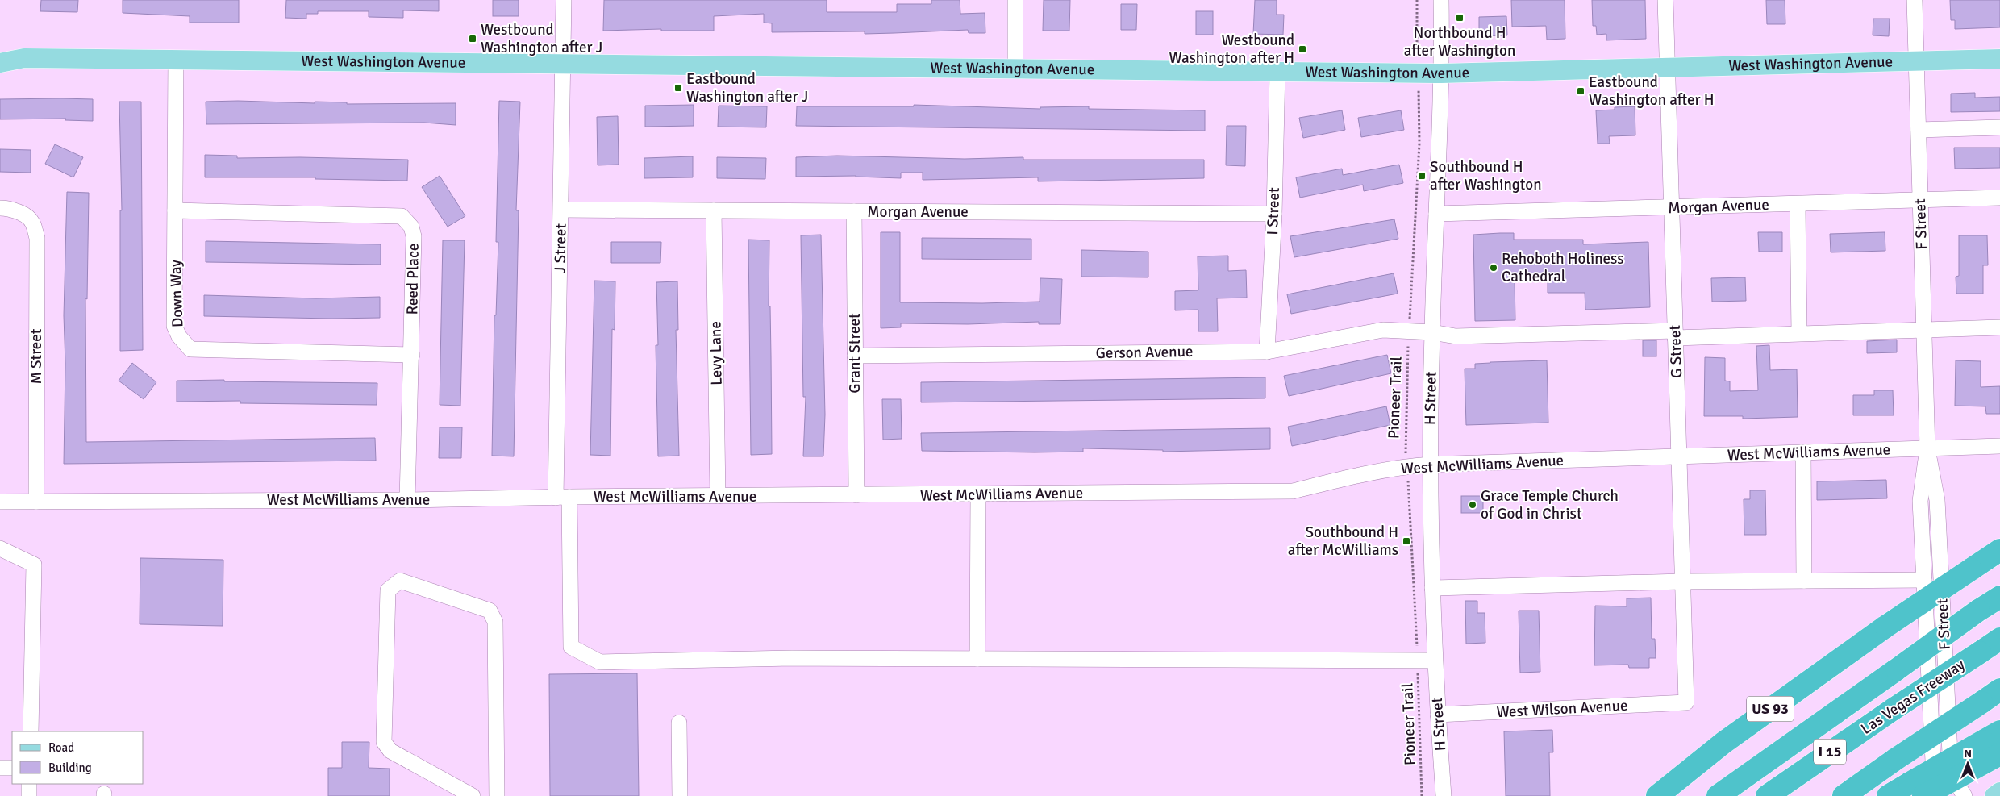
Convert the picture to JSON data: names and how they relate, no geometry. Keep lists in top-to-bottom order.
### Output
{
  "streets": {
    "highway": ["Las Vegas Freeway", "US 93", "I 15"],
    "main road": ["West Washington Avenue"],
    "street": [
      "Morgan Avenue",
      "I Street",
      "F Street",
      "J Street",
      "Reed Place",
      "Down Way",
      "G Street",
      "Gerson Avenue",
      "Levy Lane",
      "Grant Street",
      "M Street",
      "H Street",
      "West McWilliams Avenue",
      "West Wilson Avenue"
    ],
    "path": ["Pioneer Trail"]
  },
  "crossings": [
    ["West Washington Avenue", "I Street"],
    ["West Washington Avenue", "F Street"],
    ["West Washington Avenue", "J Street"],
    ["West Washington Avenue", "Down Way"],
    ["West Washington Avenue", "G Street"],
    ["West Washington Avenue", "Pioneer Trail"],
    ["West Washington Avenue", "H Street"],
    ["Morgan Avenue", "I Street"],
    ["Morgan Avenue", "F Street"],
    ["Morgan Avenue", "J Street"],
    ["Morgan Avenue", "G Street"],
    ["Morgan Avenue", "Levy Lane"],
    ["Morgan Avenue", "Grant Street"],
    ["Morgan Avenue", "H Street"],
    ["I Street", "Gerson Avenue"],
    ["F Street", "Gerson Avenue"],
    ["F Street", "West McWilliams Avenue"],
    ["J Street", "West McWilliams Avenue"],
    ["Reed Place", "Down Way"],
    ["Reed Place", "West McWilliams Avenue"],
    ["G Street", "Gerson Avenue"],
    ["G Street", "West McWilliams Avenue"],
    ["G Street", "West Wilson Avenue"],
    ["Gerson Avenue", "Grant Street"],
    ["Gerson Avenue", "Pioneer Trail"],
    ["Gerson Avenue", "H Street"],
    ["Levy Lane", "West McWilliams Avenue"],
    ["Grant Street", "West McWilliams Avenue"],
    ["M Street", "West McWilliams Avenue"],
    ["Pioneer Trail", "West McWilliams Avenue"],
    ["H Street", "West McWilliams Avenue"],
    ["H Street", "West Wilson Avenue"]
  ],
  "places": {
    "transit": [
      "Northbound H after Washington",
      "Westbound Washington after J",
      "Westbound Washington after H",
      "Eastbound Washington after J",
      "Eastbound Washington after H",
      "Southbound H after Washington",
      "Southbound H after McWilliams"
    ],
    "other": ["Rehoboth Holiness Cathedral", "Grace Temple Church of God in Christ"]
  },
  "legend": ["Road", "Building"],
  "north": "top"
}
